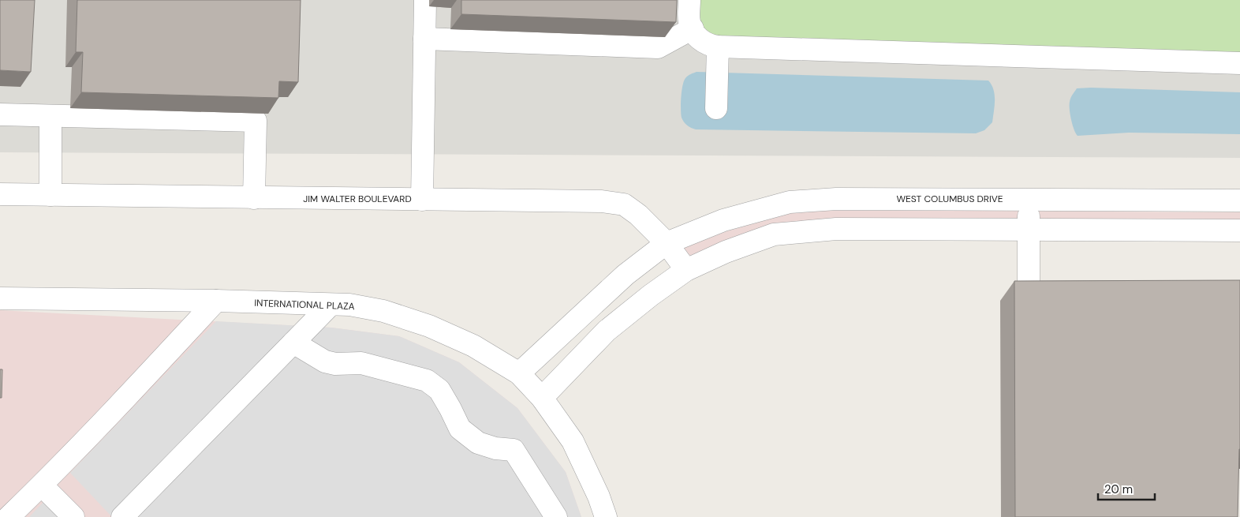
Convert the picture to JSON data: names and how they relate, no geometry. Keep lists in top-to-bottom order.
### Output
{
  "streets": {
    "street": ["JIM WALTER BOULEVARD", "WEST COLUMBUS DRIVE", "INTERNATIONAL PLAZA"]
  },
  "crossings": [
    ["JIM WALTER BOULEVARD", "WEST COLUMBUS DRIVE"],
    ["WEST COLUMBUS DRIVE", "INTERNATIONAL PLAZA"]
  ],
  "scale_bar": "20 m"
}
